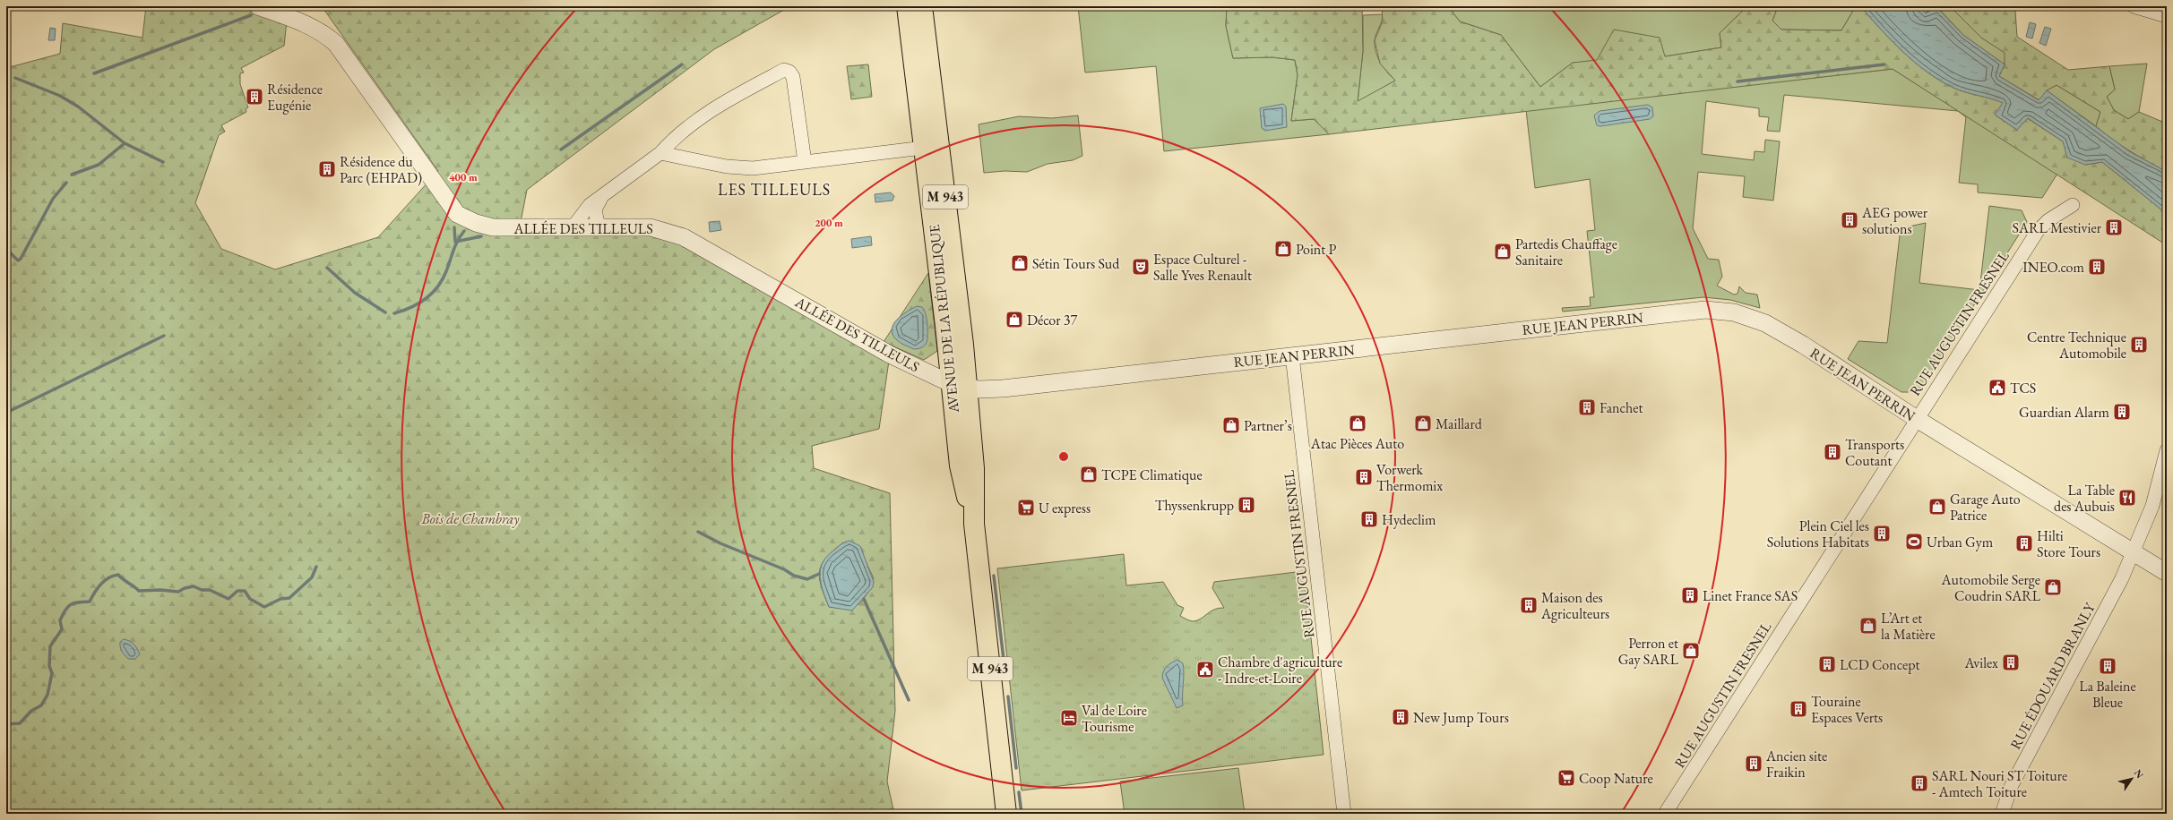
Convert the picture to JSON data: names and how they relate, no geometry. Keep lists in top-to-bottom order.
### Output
{
  "streets": {
    "main road": ["M 943", "AVENUE DE LA RÉPUBLIQUE"],
    "street": [
      "ALLÉE DES TILLEULS",
      "RUE JEAN PERRIN",
      "RUE AUGUSTIN FRESNEL",
      "RUE ÉDOUARD BRANLY"
    ]
  },
  "crossings": [
    ["ALLÉE DES TILLEULS", "AVENUE DE LA RÉPUBLIQUE"],
    ["ALLÉE DES TILLEULS", "RUE JEAN PERRIN"],
    ["AVENUE DE LA RÉPUBLIQUE", "RUE JEAN PERRIN"],
    ["RUE JEAN PERRIN", "RUE AUGUSTIN FRESNEL"],
    ["RUE JEAN PERRIN", "RUE ÉDOUARD BRANLY"]
  ],
  "districts": ["LES TILLEULS"],
  "parks": ["Bois de Chambray"],
  "places": {
    "building": [
      "Résidence Eugénie",
      "Résidence du Parc (EHPAD)",
      "AEG power solutions",
      "SARL Mestivier",
      "INEO.com",
      "Centre Technique Automobile",
      "Fanchet",
      "Guardian Alarm",
      "Transports Coutant",
      "Vorwerk Thermomix",
      "Thyssenkrupp",
      "Hydeclim",
      "Plein Ciel les Solutions Habitats",
      "Hilti Store Tours",
      "Linet France SAS",
      "Maison des Agriculteurs",
      "Avilex",
      "LCD Concept",
      "La Baleine Bleue",
      "Touraine Espaces Verts",
      "New Jump Tours",
      "Ancien site Fraikin",
      "SARL Nouri ST Toiture - Amtech Toiture"
    ],
    "shop": [
      "Point P",
      "Partedis Chauffage Sanitaire",
      "Sétin Tours Sud",
      "Décor 37",
      "Atac Pièces Auto",
      "Maillard",
      "Partner’s",
      "TCPE Climatique",
      "Garage Auto Patrice",
      "Automobile Serge Coudrin SARL",
      "L’Art et la Matière",
      "Perron et Gay SARL"
    ],
    "theatre": ["Espace Culturel - Salle Yves Renault"],
    "public building": ["TCS", "Chambre d'agriculture - Indre-et-Loire"],
    "restaurant": ["La Table des Aubuis"],
    "supermarket": ["U express", "Coop Nature"],
    "sports": ["Urban Gym"],
    "hotel": ["Val de Loire Tourisme"]
  },
  "north": "top right",
  "rings": ["400 m", "200 m"]
}
